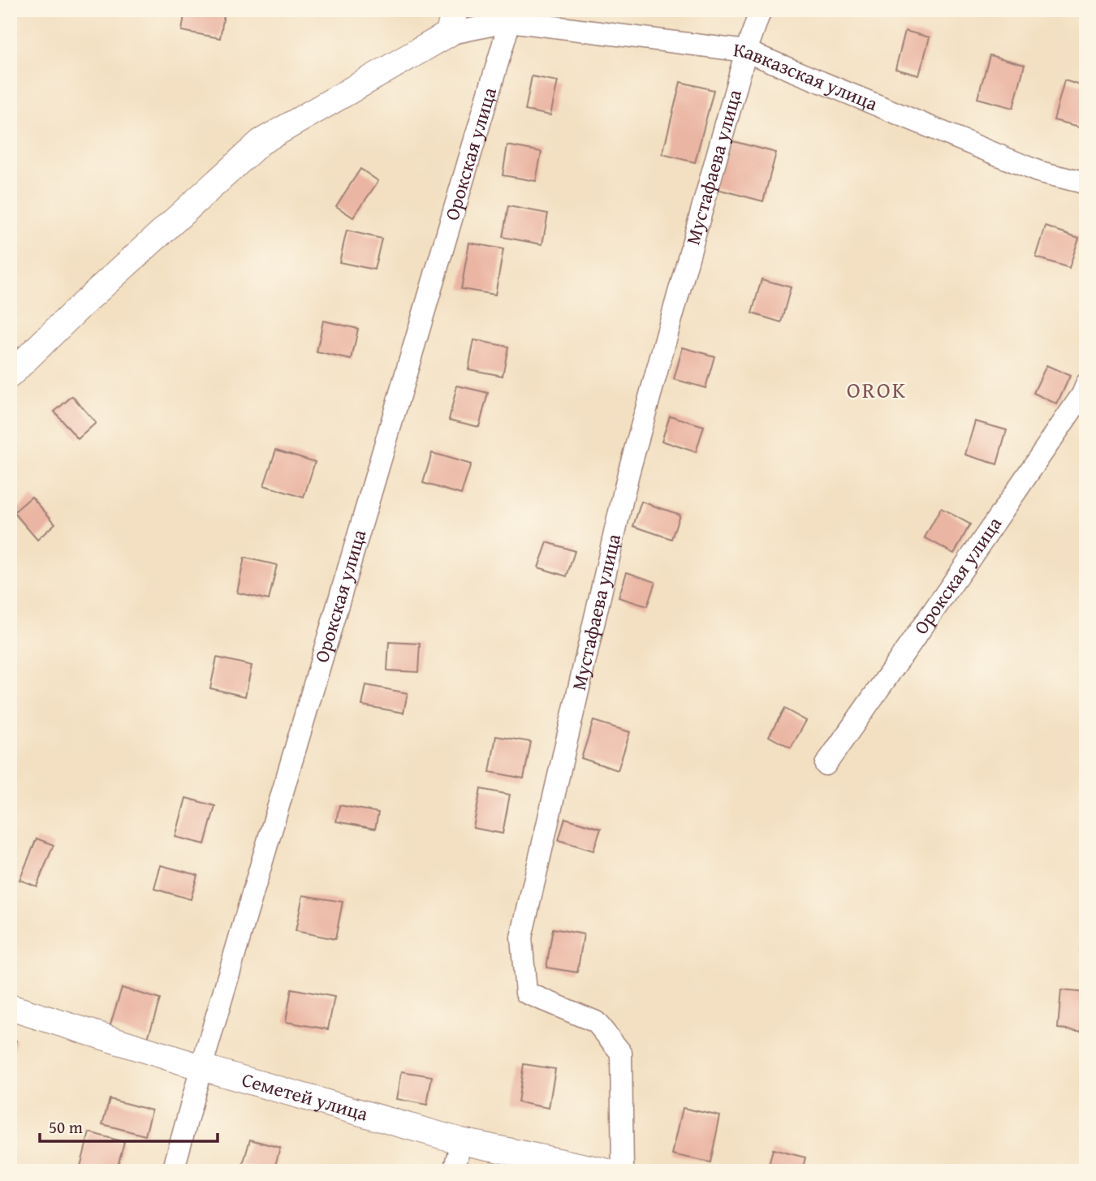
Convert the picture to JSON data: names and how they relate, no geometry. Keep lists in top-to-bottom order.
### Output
{
  "streets": {
    "street": [
      "Кавказская улица",
      "Орокская улица",
      "Мустафаева улица",
      "Семетей улица"
    ]
  },
  "crossings": [
    ["Кавказская улица", "Орокская улица"],
    ["Кавказская улица", "Мустафаева улица"],
    ["Орокская улица", "Семетей улица"]
  ],
  "districts": ["OROK"],
  "scale_bar": "50 m"
}
